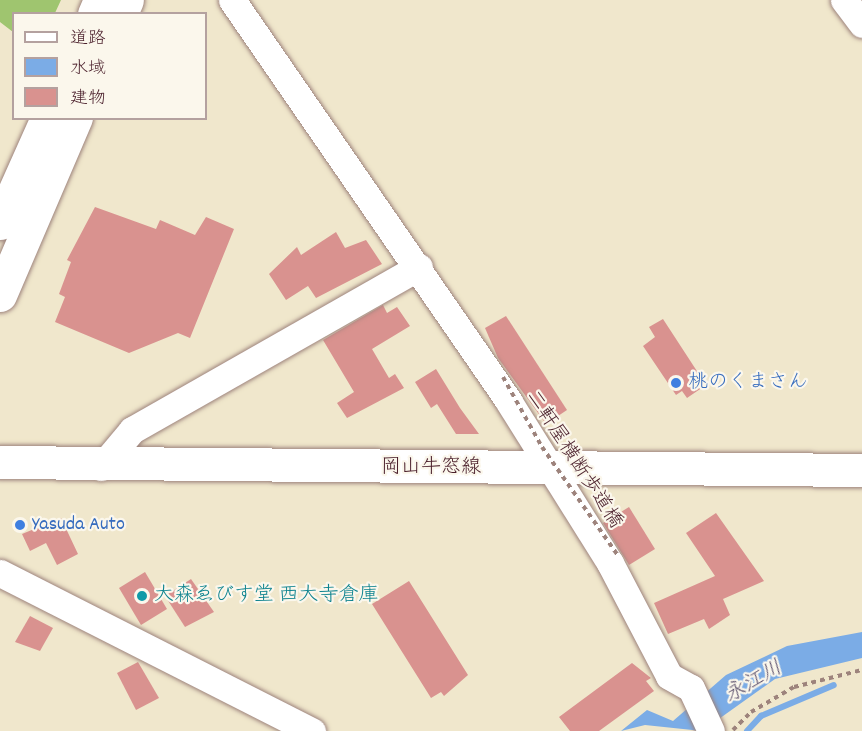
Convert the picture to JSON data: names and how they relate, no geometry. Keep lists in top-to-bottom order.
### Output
{
  "streets": {
    "main road": ["岡山牛窓線"],
    "path": ["二軒屋横断歩道橋"]
  },
  "water": ["永江川"],
  "places": ["桃のくまさん", "Yasuda Auto", "大森ゑびす堂 西大寺倉庫"],
  "legend": ["道路", "水域", "建物"]
}
